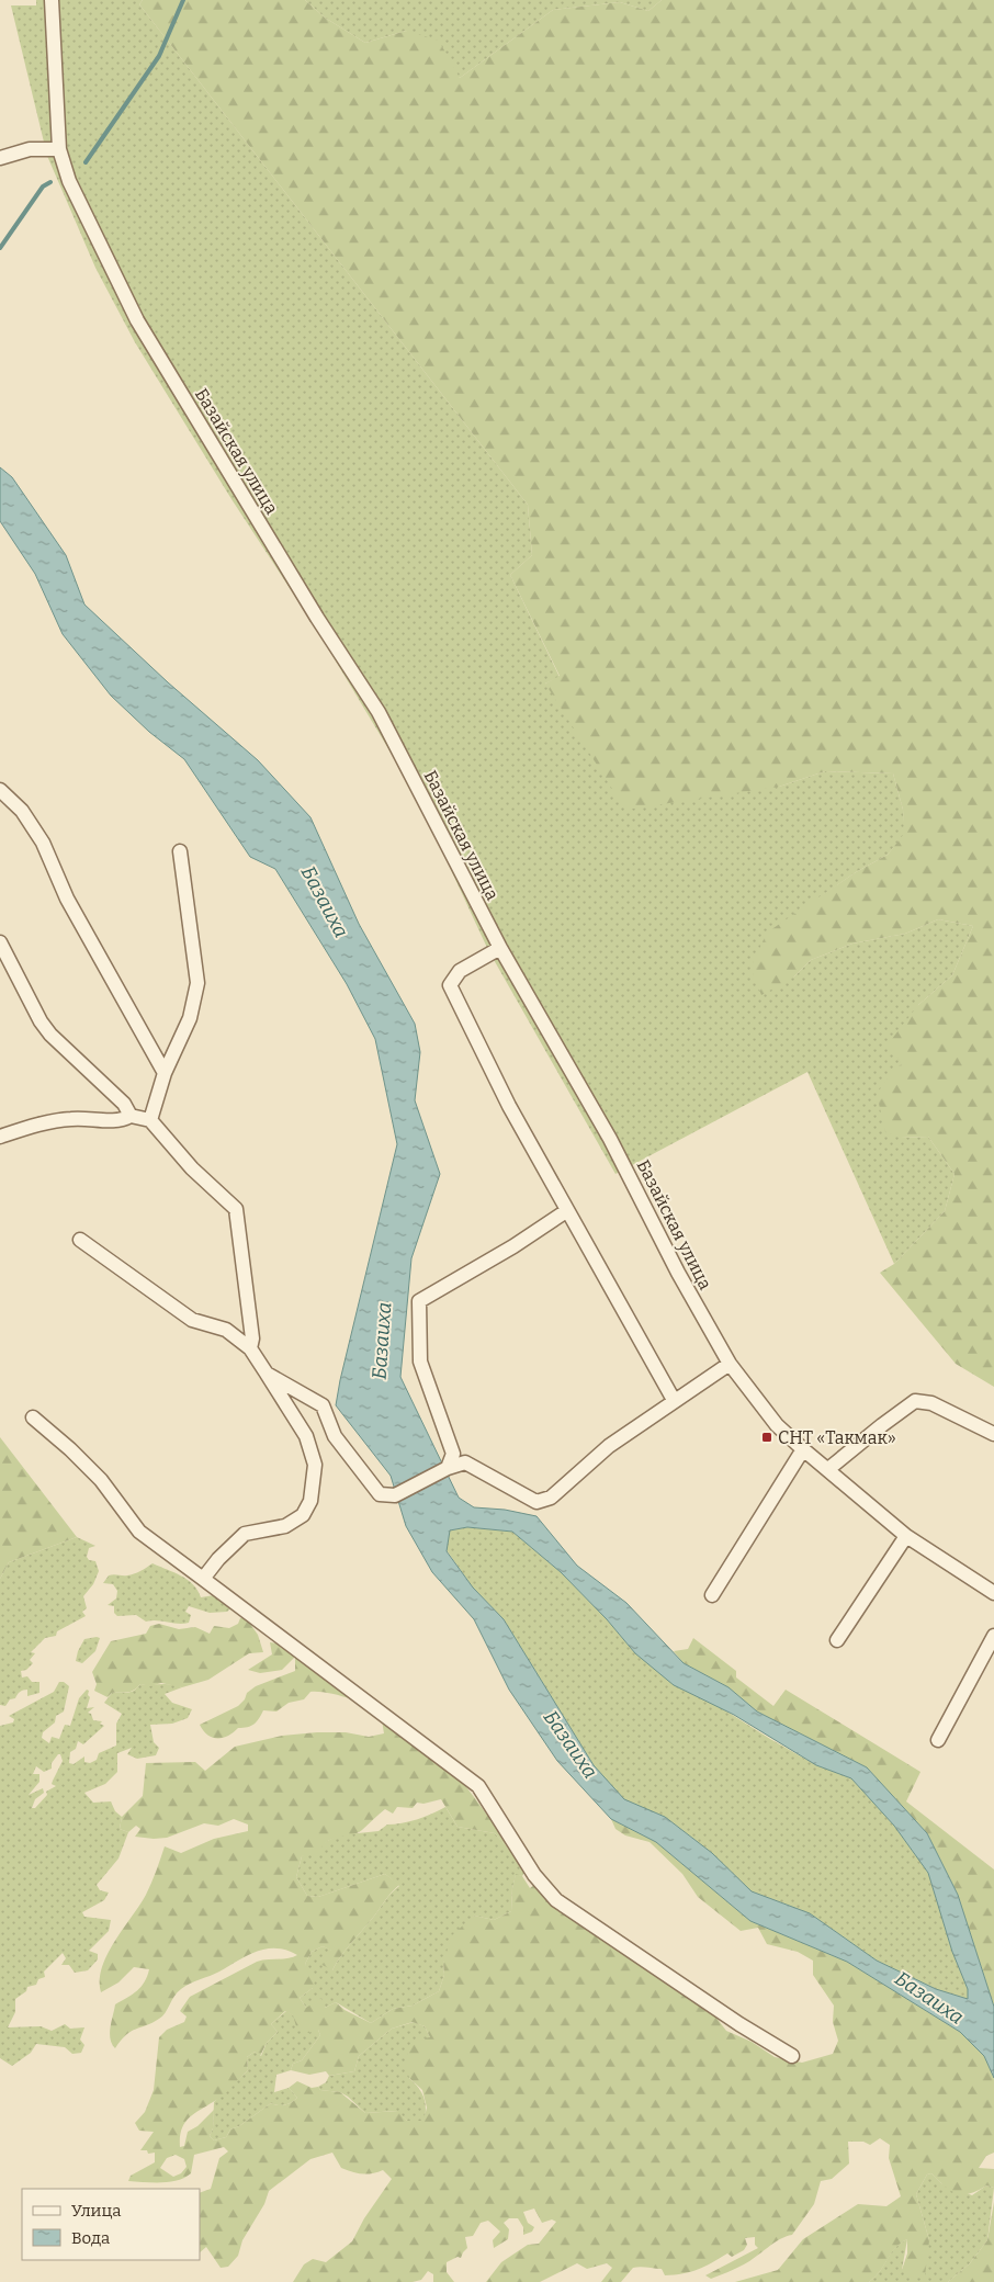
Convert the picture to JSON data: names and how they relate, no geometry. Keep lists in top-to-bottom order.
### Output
{
  "streets": {
    "street": ["Базайская улица"]
  },
  "water": ["Базаиха"],
  "places": {
    "transit": ["СНТ «Такмак»"]
  },
  "legend": ["Улица", "Вода"]
}
